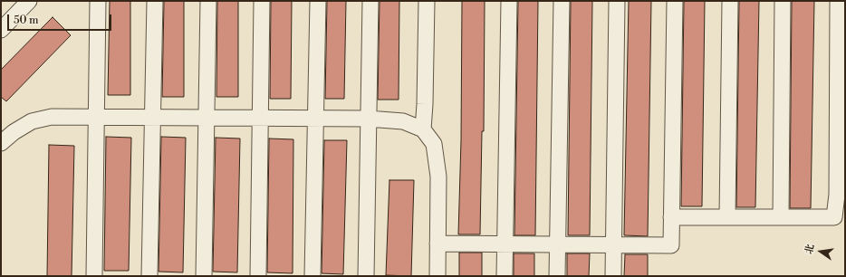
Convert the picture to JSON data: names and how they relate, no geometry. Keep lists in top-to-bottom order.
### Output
{
  "scale_bar": "50 m",
  "north": "left"
}
